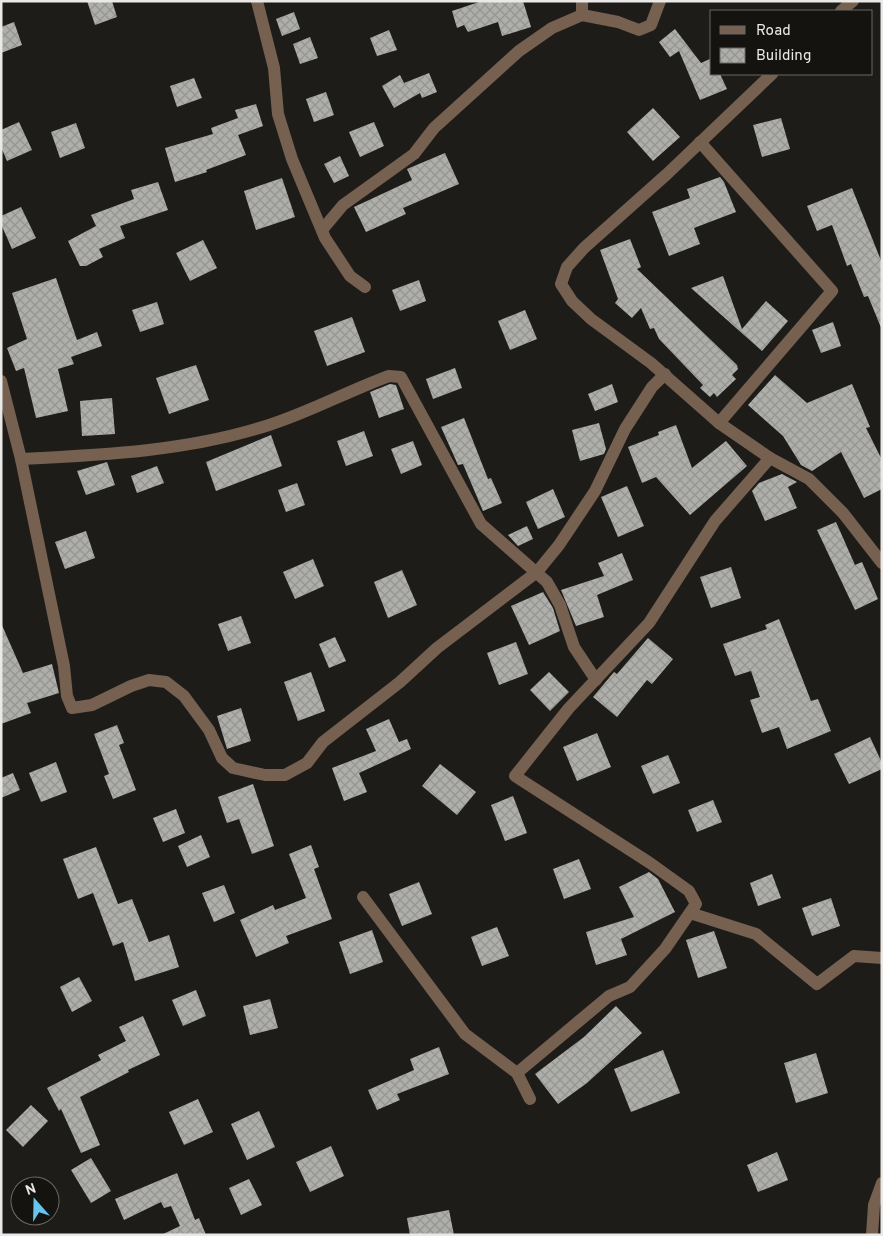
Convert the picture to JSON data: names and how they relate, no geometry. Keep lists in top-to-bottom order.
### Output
{
  "legend": ["Road", "Building"],
  "north": "top"
}
